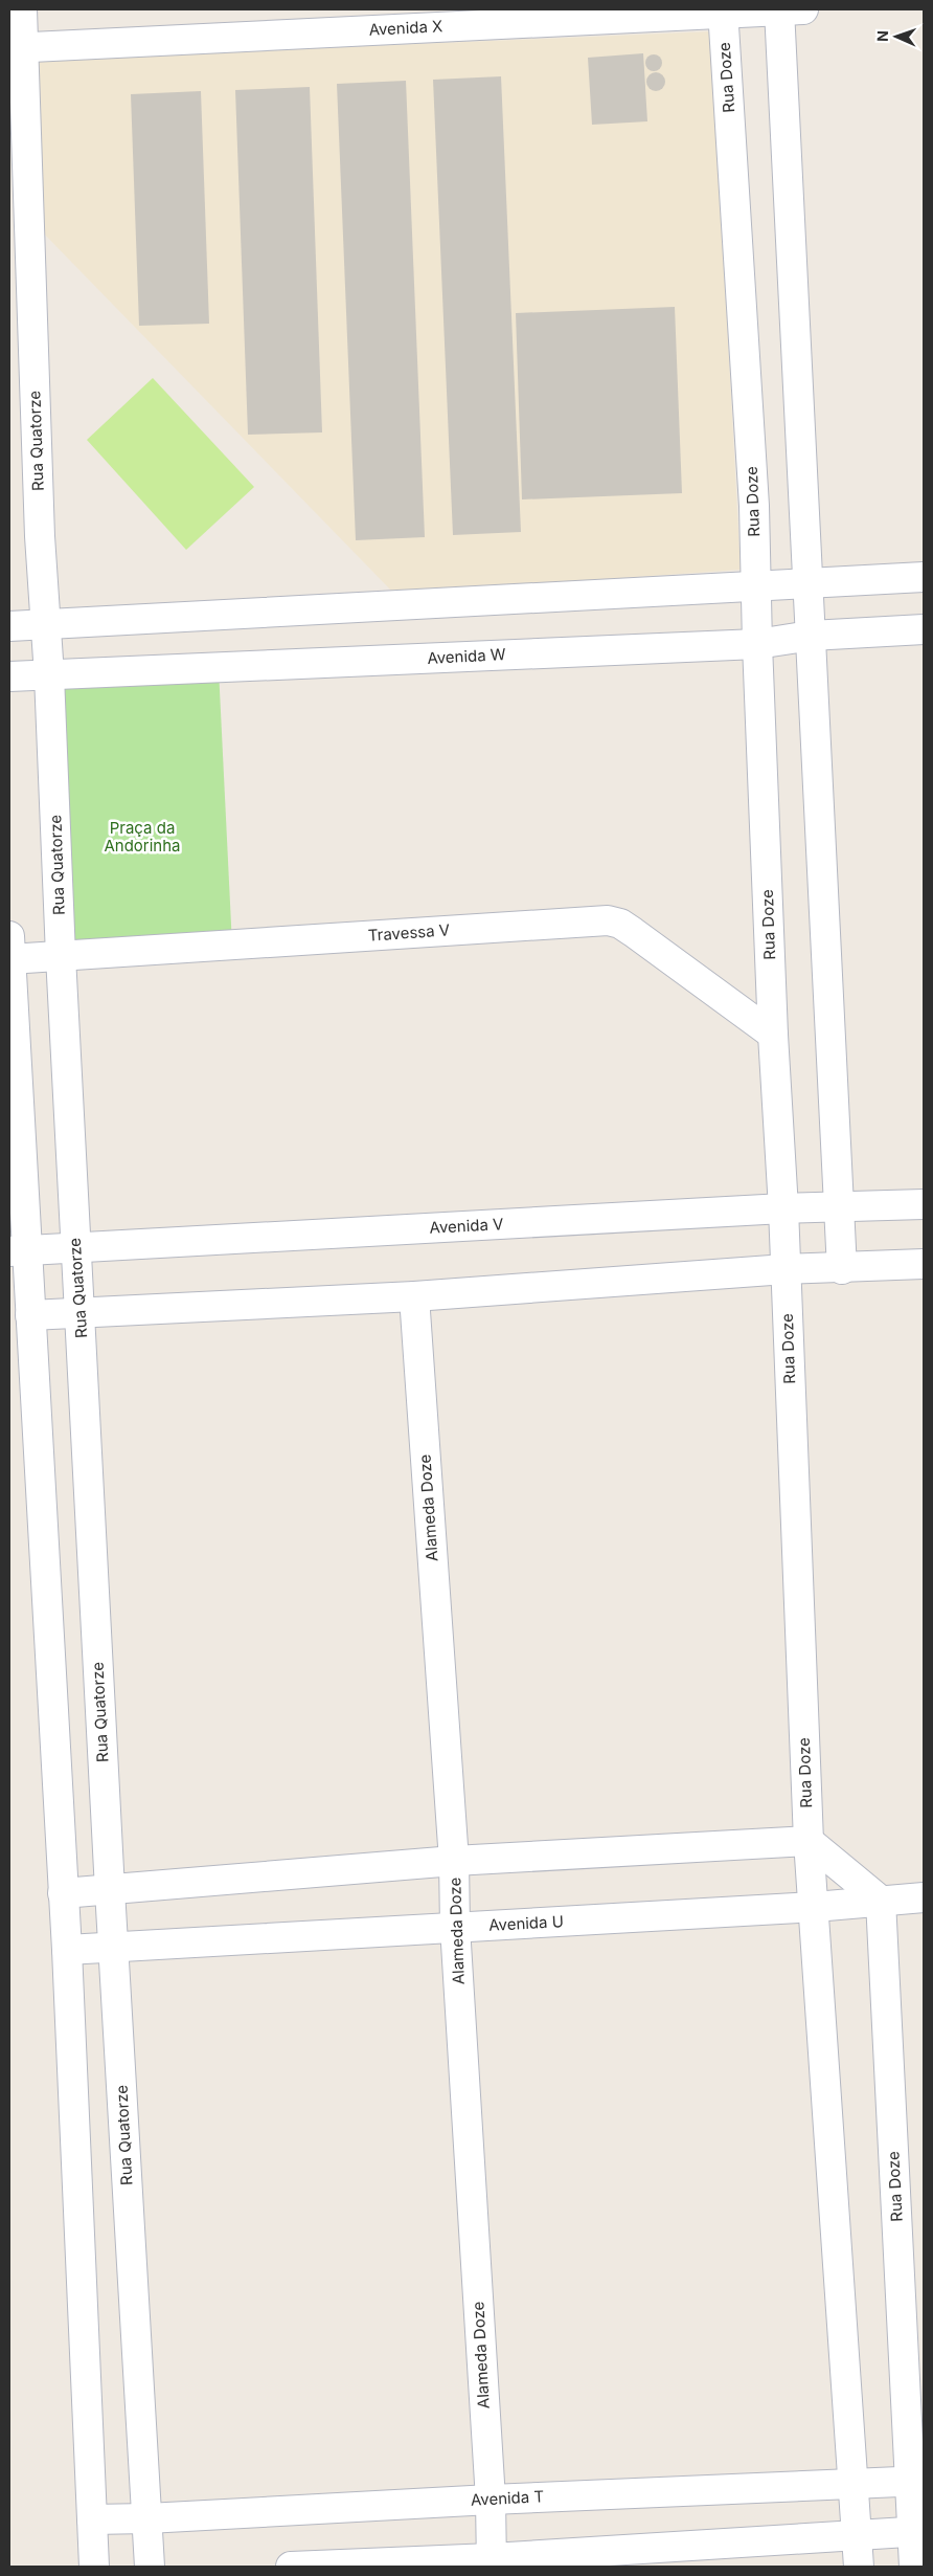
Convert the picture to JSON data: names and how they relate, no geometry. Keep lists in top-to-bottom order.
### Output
{
  "streets": {
    "street": [
      "Avenida X",
      "Rua Doze",
      "Rua Quatorze",
      "Avenida W",
      "Travessa V",
      "Avenida V",
      "Alameda Doze",
      "Avenida U",
      "Avenida T"
    ]
  },
  "crossings": [
    ["Avenida X", "Rua Doze"],
    ["Avenida X", "Rua Quatorze"],
    ["Rua Doze", "Avenida W"],
    ["Rua Doze", "Travessa V"],
    ["Rua Doze", "Avenida V"],
    ["Rua Doze", "Avenida U"],
    ["Rua Doze", "Avenida T"],
    ["Rua Quatorze", "Avenida W"],
    ["Rua Quatorze", "Travessa V"],
    ["Rua Quatorze", "Avenida V"],
    ["Rua Quatorze", "Avenida U"],
    ["Rua Quatorze", "Avenida T"],
    ["Alameda Doze", "Avenida U"],
    ["Alameda Doze", "Avenida T"]
  ],
  "parks": ["Praça da Andorinha"],
  "north": "left"
}
